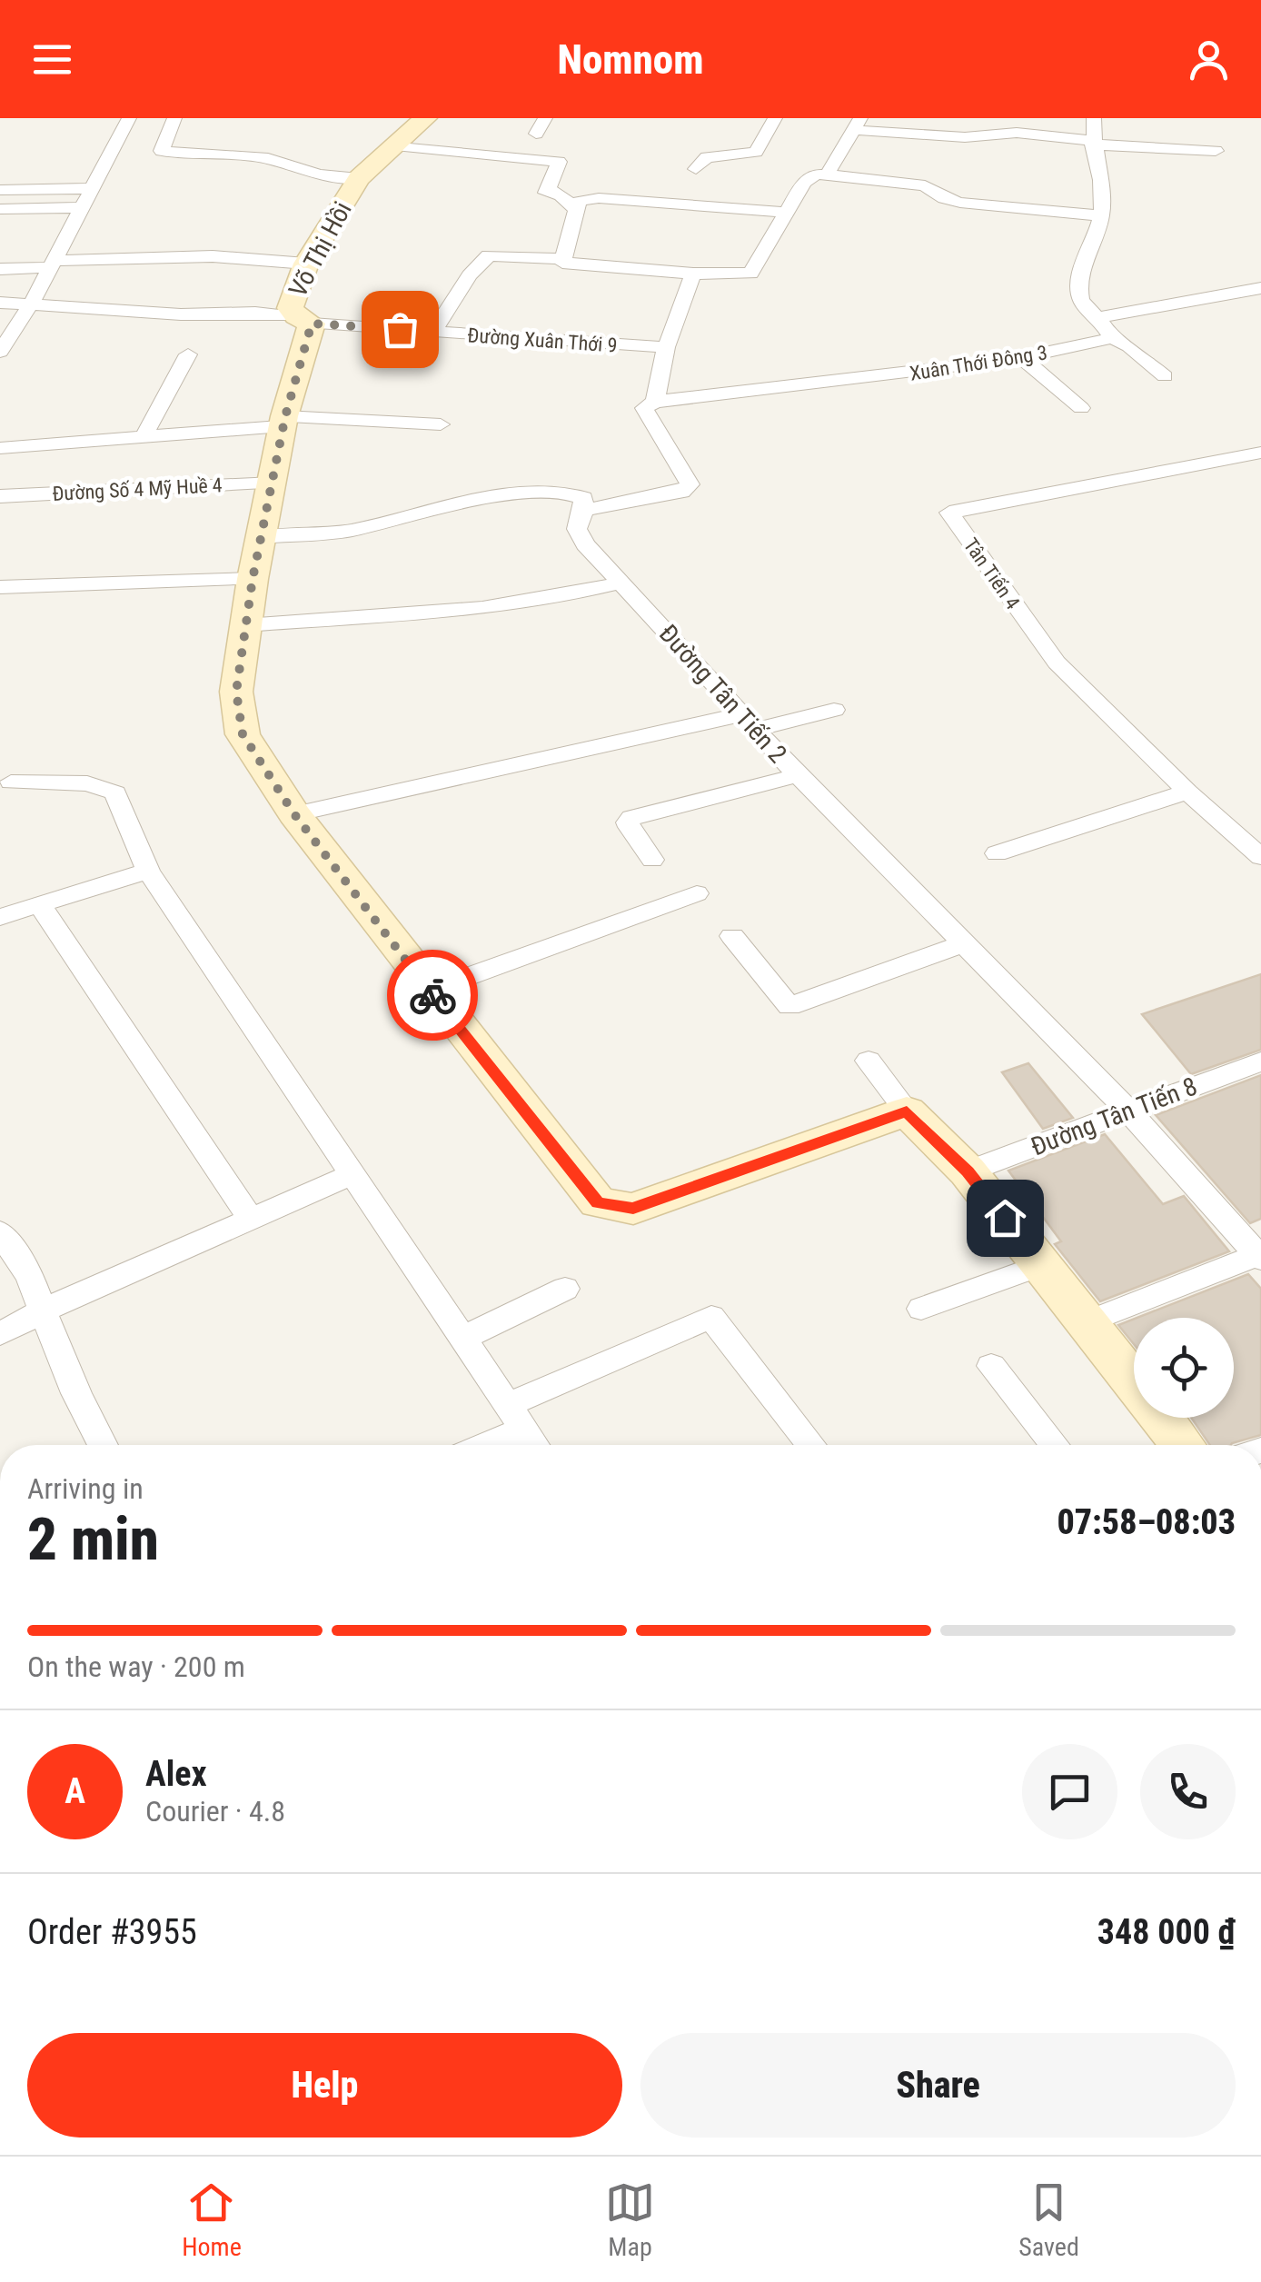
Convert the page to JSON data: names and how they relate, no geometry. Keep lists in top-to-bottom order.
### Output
{
  "streets": {
    "street": [
      "Võ Thị Hồi",
      "Đường Xuân Thới 9",
      "Xuân Thới Đông 3",
      "Đường Số 4 Mỹ Huề 4",
      "Tân Tiến 4",
      "Đường Tân Tiến 2",
      "Đường Tân Tiến 8"
    ]
  },
  "crossings": [
    ["Võ Thị Hồi", "Đường Xuân Thới 9"],
    ["Võ Thị Hồi", "Đường Số 4 Mỹ Huề 4"],
    ["Đường Tân Tiến 2", "Đường Tân Tiến 8"]
  ],
  "page": {
    "header": "Nomnom",
    "heading": ["2 min", "Arriving in", "07:58–08:03"],
    "panel": [
      "Alex",
      "Courier · 4.8",
      "Order #3955",
      "348 000 ₫"
    ],
    "bar": "On the way · 200 m",
    "round": "A",
    "buttons": ["Help", "Share"],
    "tabs": ["Home", "Map", "Saved"]
  }
}
